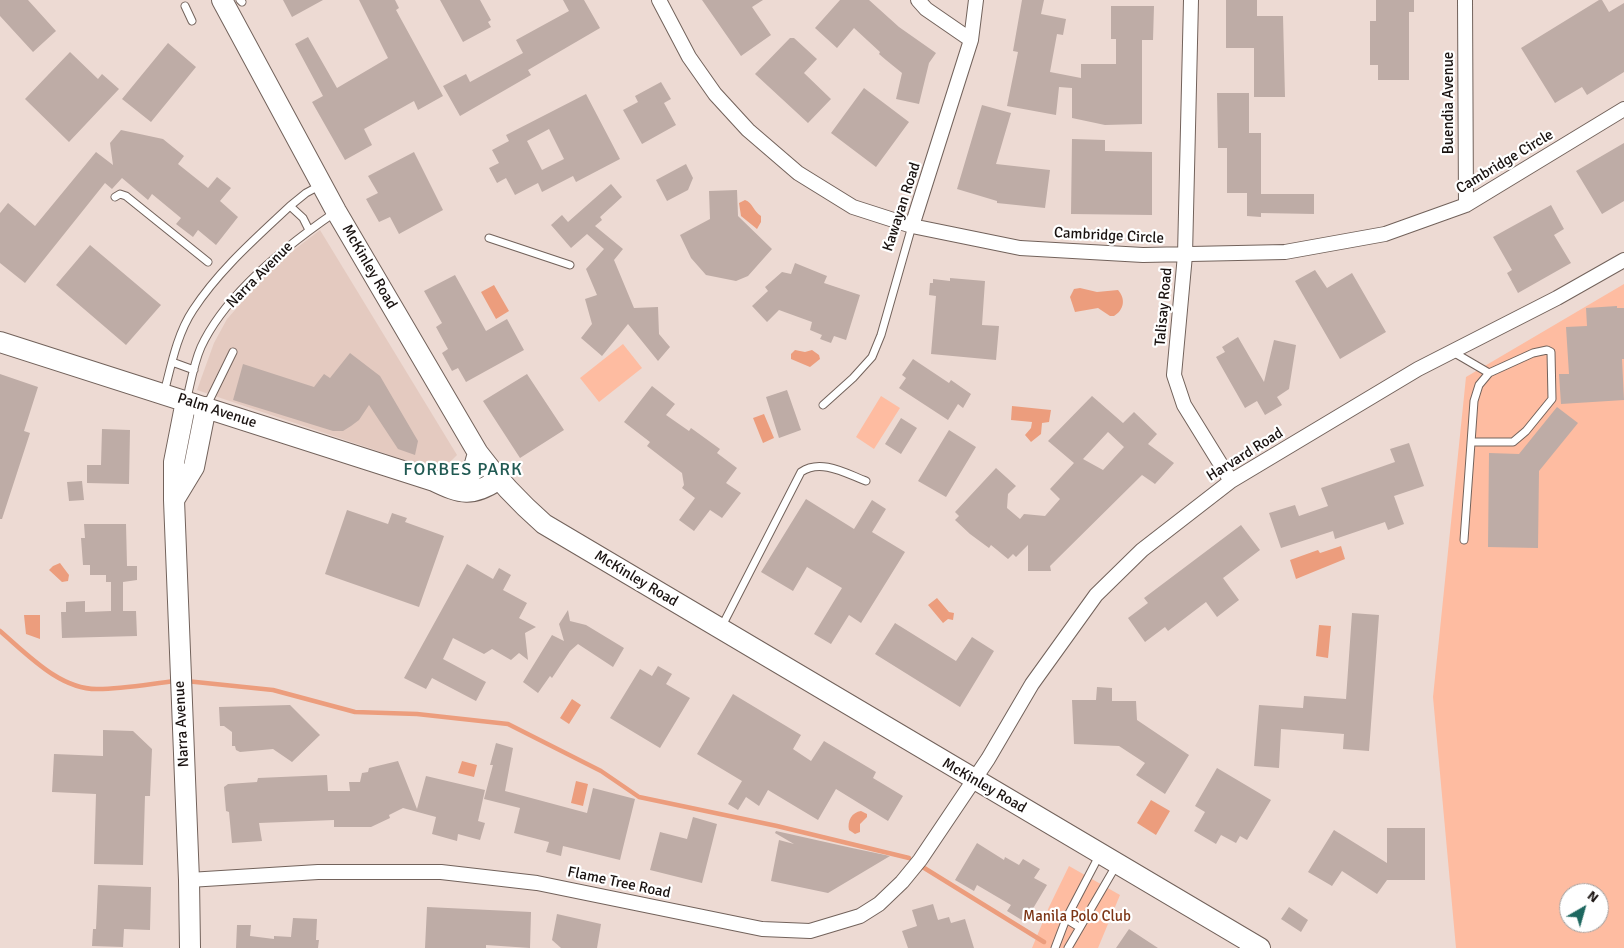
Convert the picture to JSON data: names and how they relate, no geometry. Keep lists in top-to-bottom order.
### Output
{
  "streets": {
    "main road": ["McKinley Road", "Narra Avenue", "Palm Avenue"],
    "street": [
      "Buendia Avenue",
      "Cambridge Circle",
      "Kawayan Road",
      "Talisay Road",
      "Harvard Road",
      "Flame Tree Road"
    ]
  },
  "crossings": [
    ["Buendia Avenue", "Cambridge Circle"],
    ["Cambridge Circle", "Kawayan Road"],
    ["Cambridge Circle", "Talisay Road"],
    ["McKinley Road", "Narra Avenue"],
    ["McKinley Road", "Palm Avenue"],
    ["McKinley Road", "Harvard Road"],
    ["McKinley Road", "Flame Tree Road"],
    ["Narra Avenue", "Palm Avenue"],
    ["Narra Avenue", "Flame Tree Road"],
    ["Talisay Road", "Harvard Road"],
    ["Harvard Road", "Flame Tree Road"]
  ],
  "districts": ["FORBES PARK"],
  "parks": ["Manila Polo Club"],
  "north": "top right"
}
